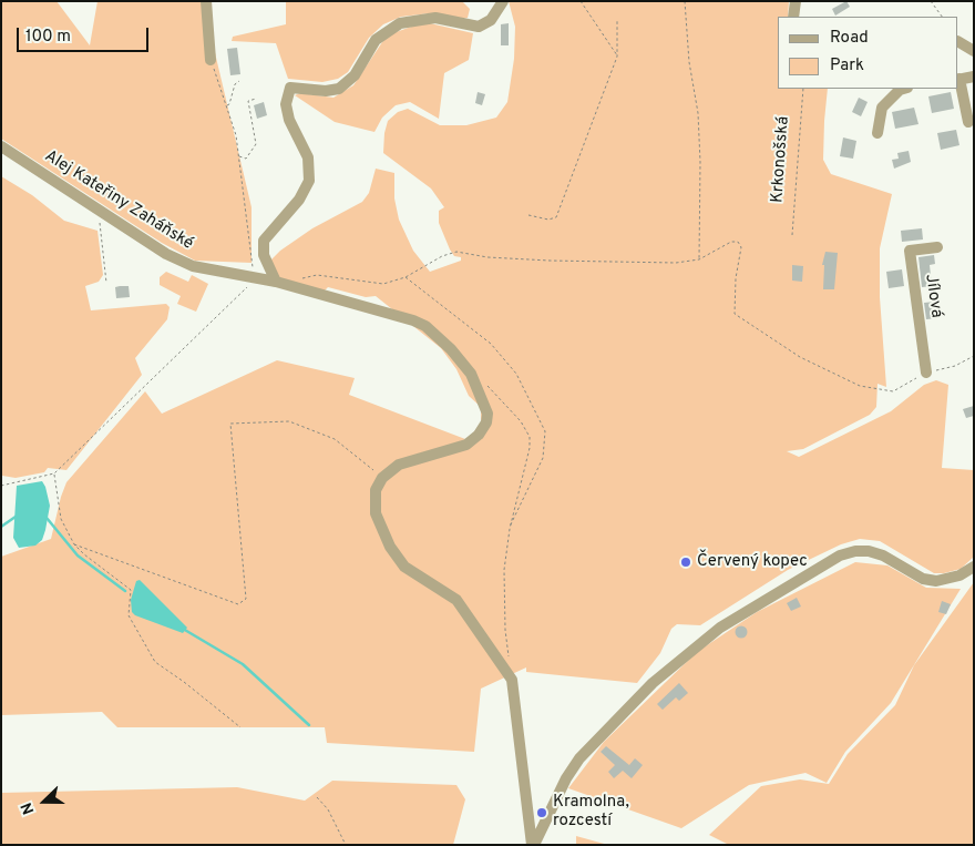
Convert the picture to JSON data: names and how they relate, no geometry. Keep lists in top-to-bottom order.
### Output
{
  "streets": {
    "street": ["Alej Kateřiny Zaháňské", "Jílová"],
    "path": ["Krkonošská"]
  },
  "places": ["Červený kopec", "Kramolna, rozcestí"],
  "legend": ["Road", "Park"],
  "scale_bar": "100 m",
  "north": "left"
}
